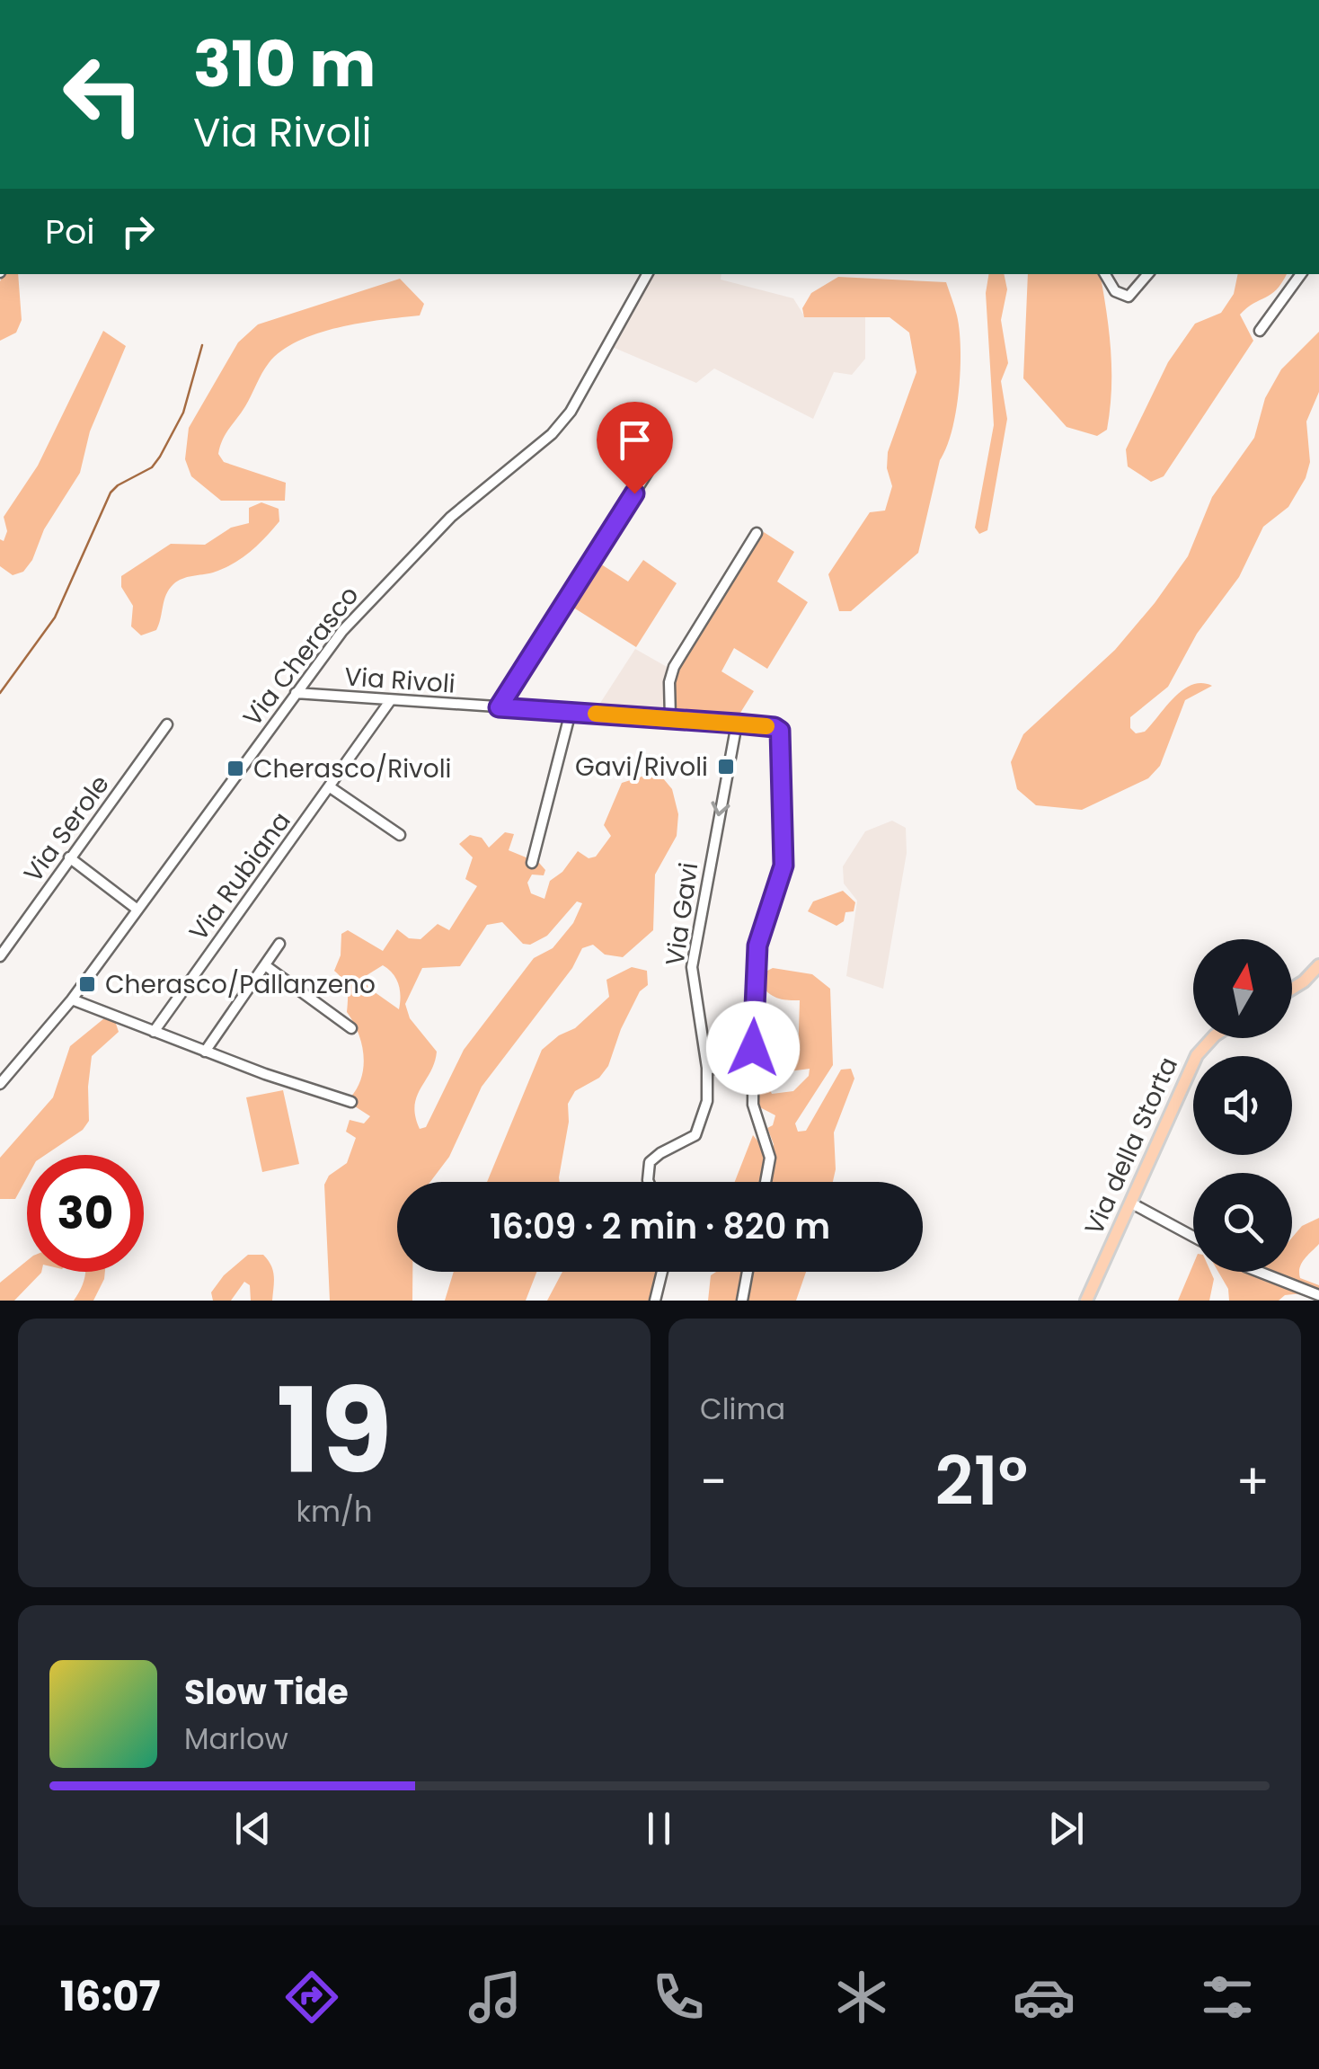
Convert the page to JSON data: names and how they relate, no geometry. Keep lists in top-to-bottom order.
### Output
{
  "streets": {
    "main road": ["Via della Storta"],
    "street": [
      "Via Cherasco",
      "Via Rivoli",
      "Via Serole",
      "Via Rubiana",
      "Via Gavi"
    ]
  },
  "crossings": [
    ["Via Cherasco", "Via Rivoli"],
    ["Via Rivoli", "Via Rubiana"],
    ["Via Rivoli", "Via Gavi"]
  ],
  "one_way": ["Via Gavi"],
  "places": {
    "transit": ["Gavi/Rivoli", "Cherasco/Rivoli", "Cherasco/Pallanzeno"]
  },
  "north": "top",
  "page": {
    "turn": ["310 m", "Via Rivoli"],
    "then": "Poi",
    "limit": "30",
    "trip": "16:09 · 2 min · 820 m",
    "tile": [
      ["19", "km/h"],
      "Clima"
    ],
    "heat": ["−", "21°", "+"],
    "song": ["Slow Tide", "Marlow"],
    "tabs": "16:07"
  }
}
